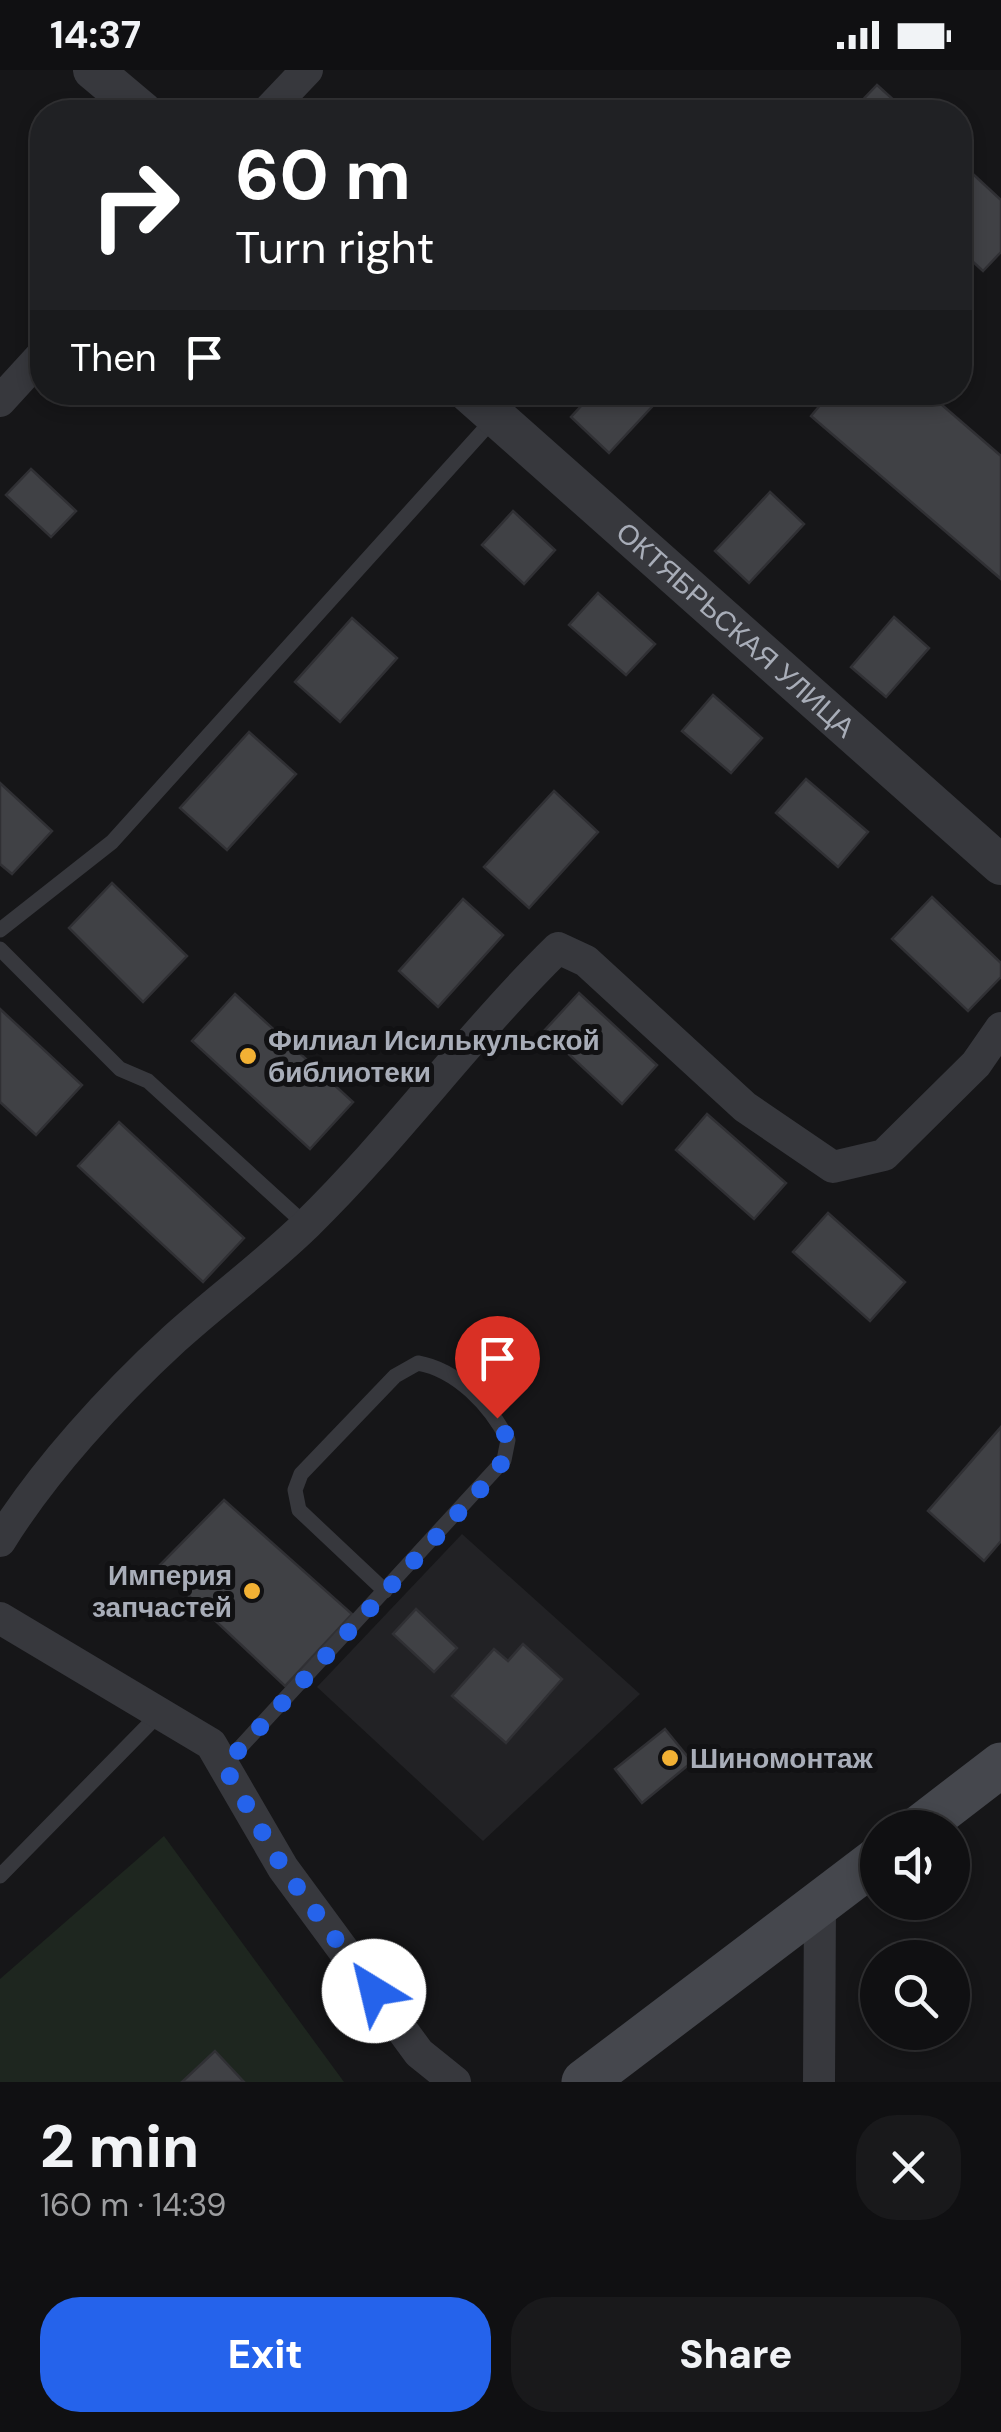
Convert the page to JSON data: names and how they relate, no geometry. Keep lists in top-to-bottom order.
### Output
{
  "streets": {
    "street": ["ОКТЯБРЬСКАЯ УЛИЦА"]
  },
  "places": ["Филиал Исилькульской библиотеки", "Империя запчастей", "Шиномонтаж"],
  "page": {
    "status": "14:37",
    "turn": ["60 m", "Turn right"],
    "then": "Then",
    "heading": ["2 min", "160 m · 14:39"],
    "buttons": ["Exit", "Share"]
  }
}
